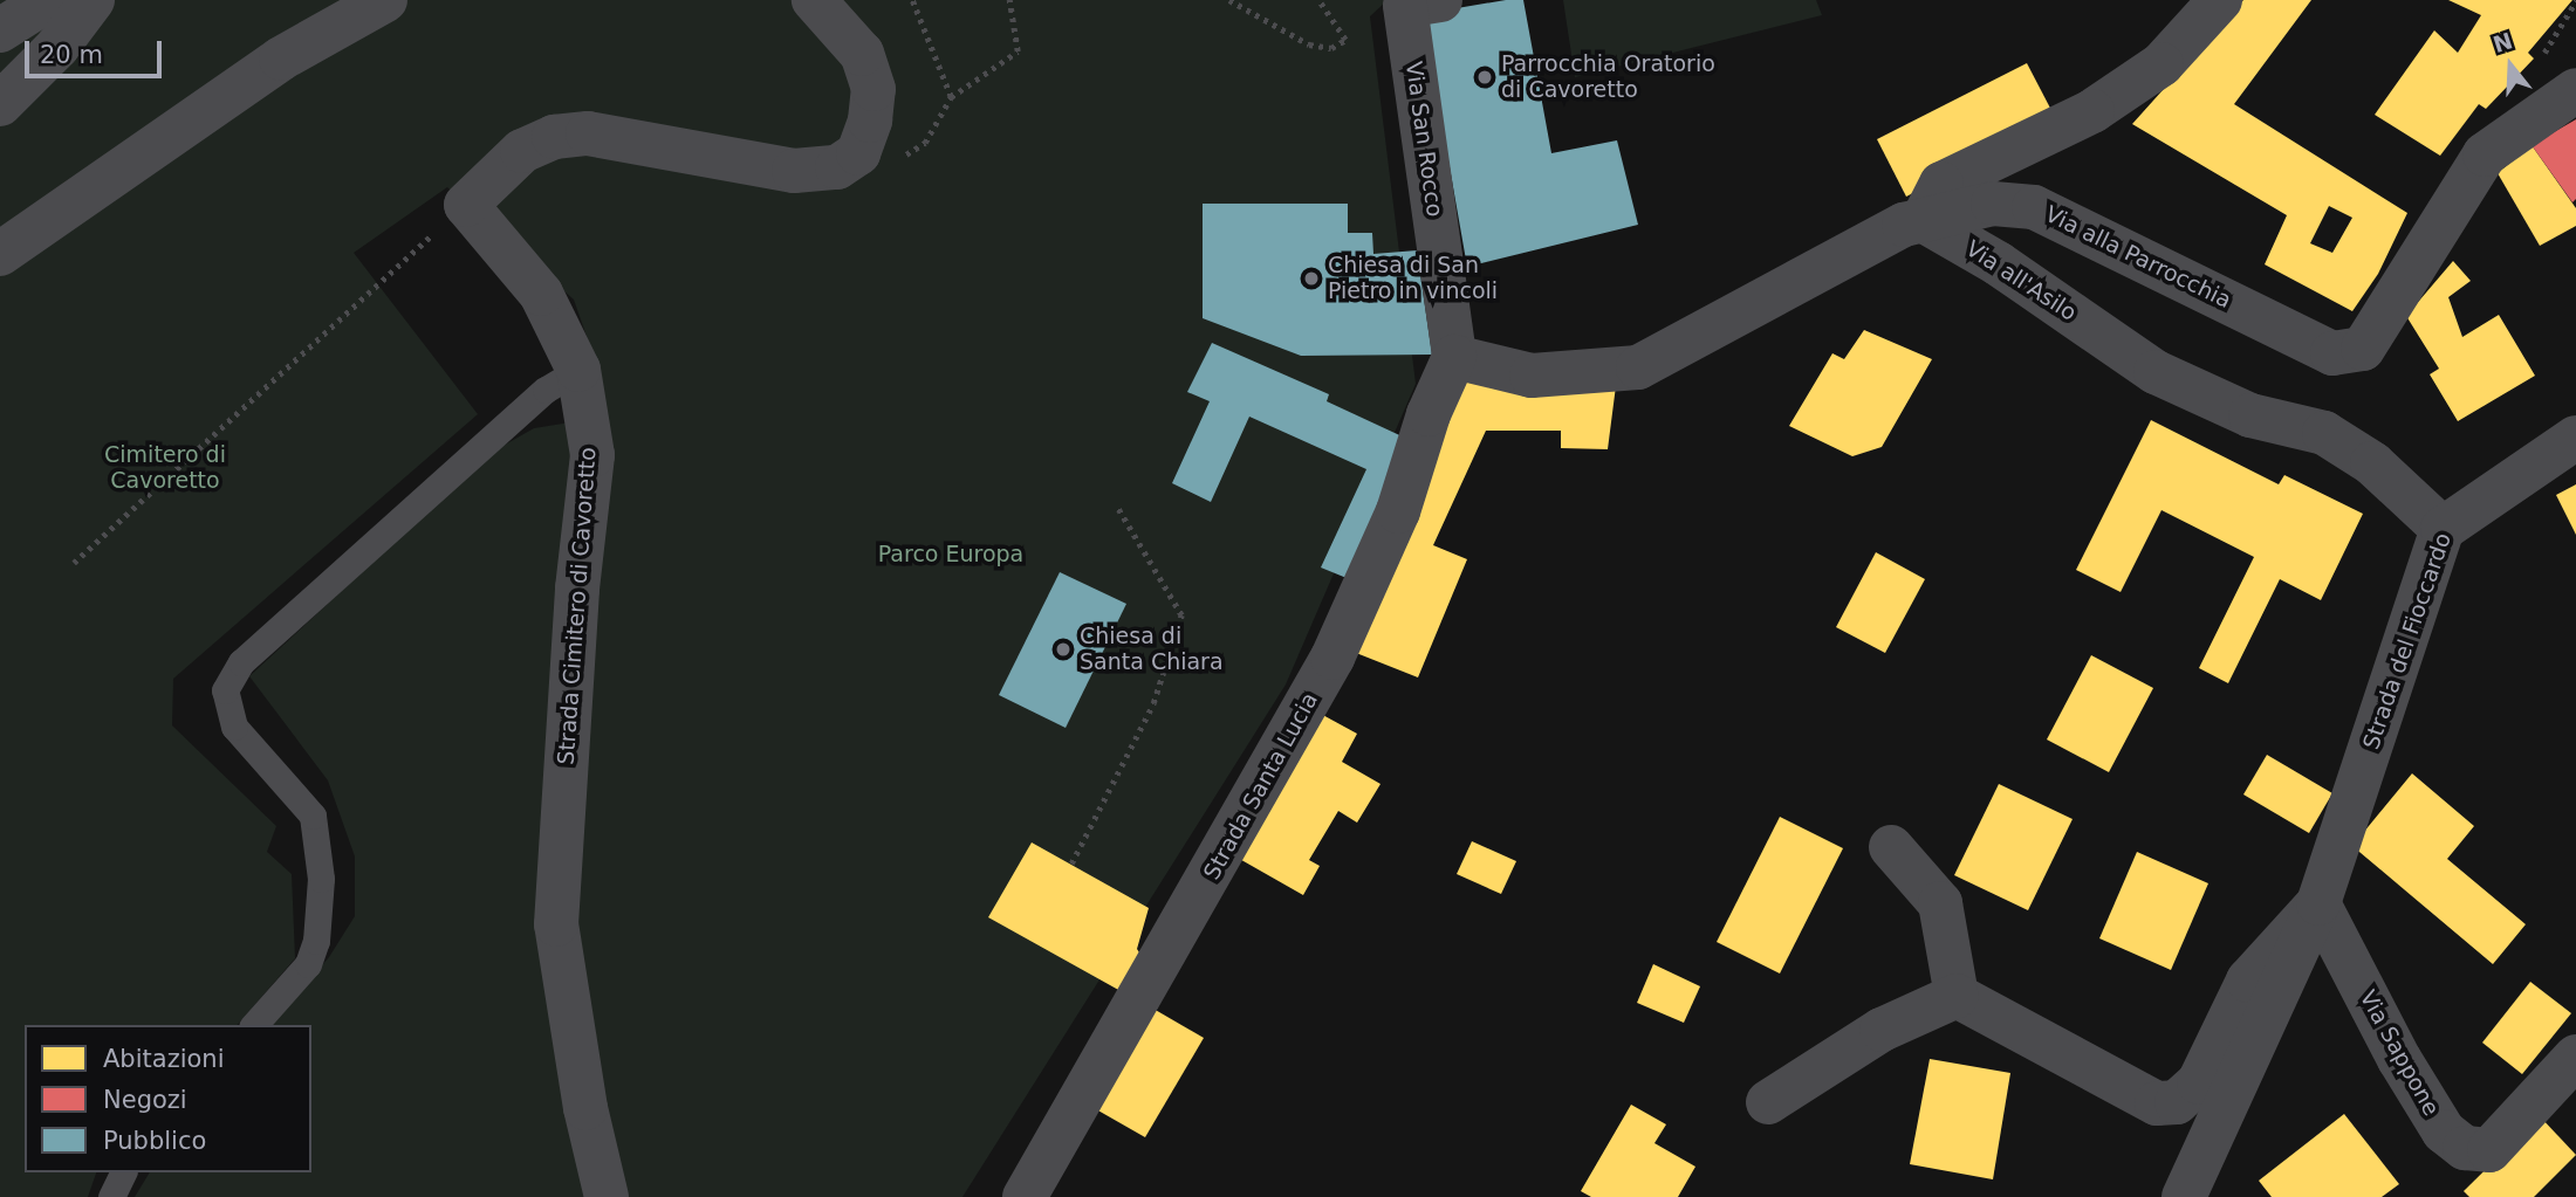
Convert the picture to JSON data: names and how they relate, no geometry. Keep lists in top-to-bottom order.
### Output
{
  "streets": {
    "street": [
      "Via San Rocco",
      "Via alla Parrocchia",
      "Via all'Asilo",
      "Strada Cimitero di Cavoretto",
      "Strada del Fioccardo",
      "Strada Santa Lucia",
      "Via Sappone"
    ]
  },
  "crossings": [
    ["Via San Rocco", "Via alla Parrocchia"],
    ["Via San Rocco", "Strada Santa Lucia"],
    ["Via alla Parrocchia", "Via all'Asilo"],
    ["Via alla Parrocchia", "Strada Santa Lucia"],
    ["Via all'Asilo", "Strada del Fioccardo"],
    ["Strada del Fioccardo", "Via Sappone"]
  ],
  "parks": ["Cimitero di Cavoretto", "Parco Europa"],
  "places": ["Parrocchia Oratorio di Cavoretto", "Chiesa di San Pietro in vincoli", "Chiesa di Santa Chiara"],
  "legend": ["Abitazioni", "Negozi", "Pubblico"],
  "scale_bar": "20 m",
  "north": "top"
}
